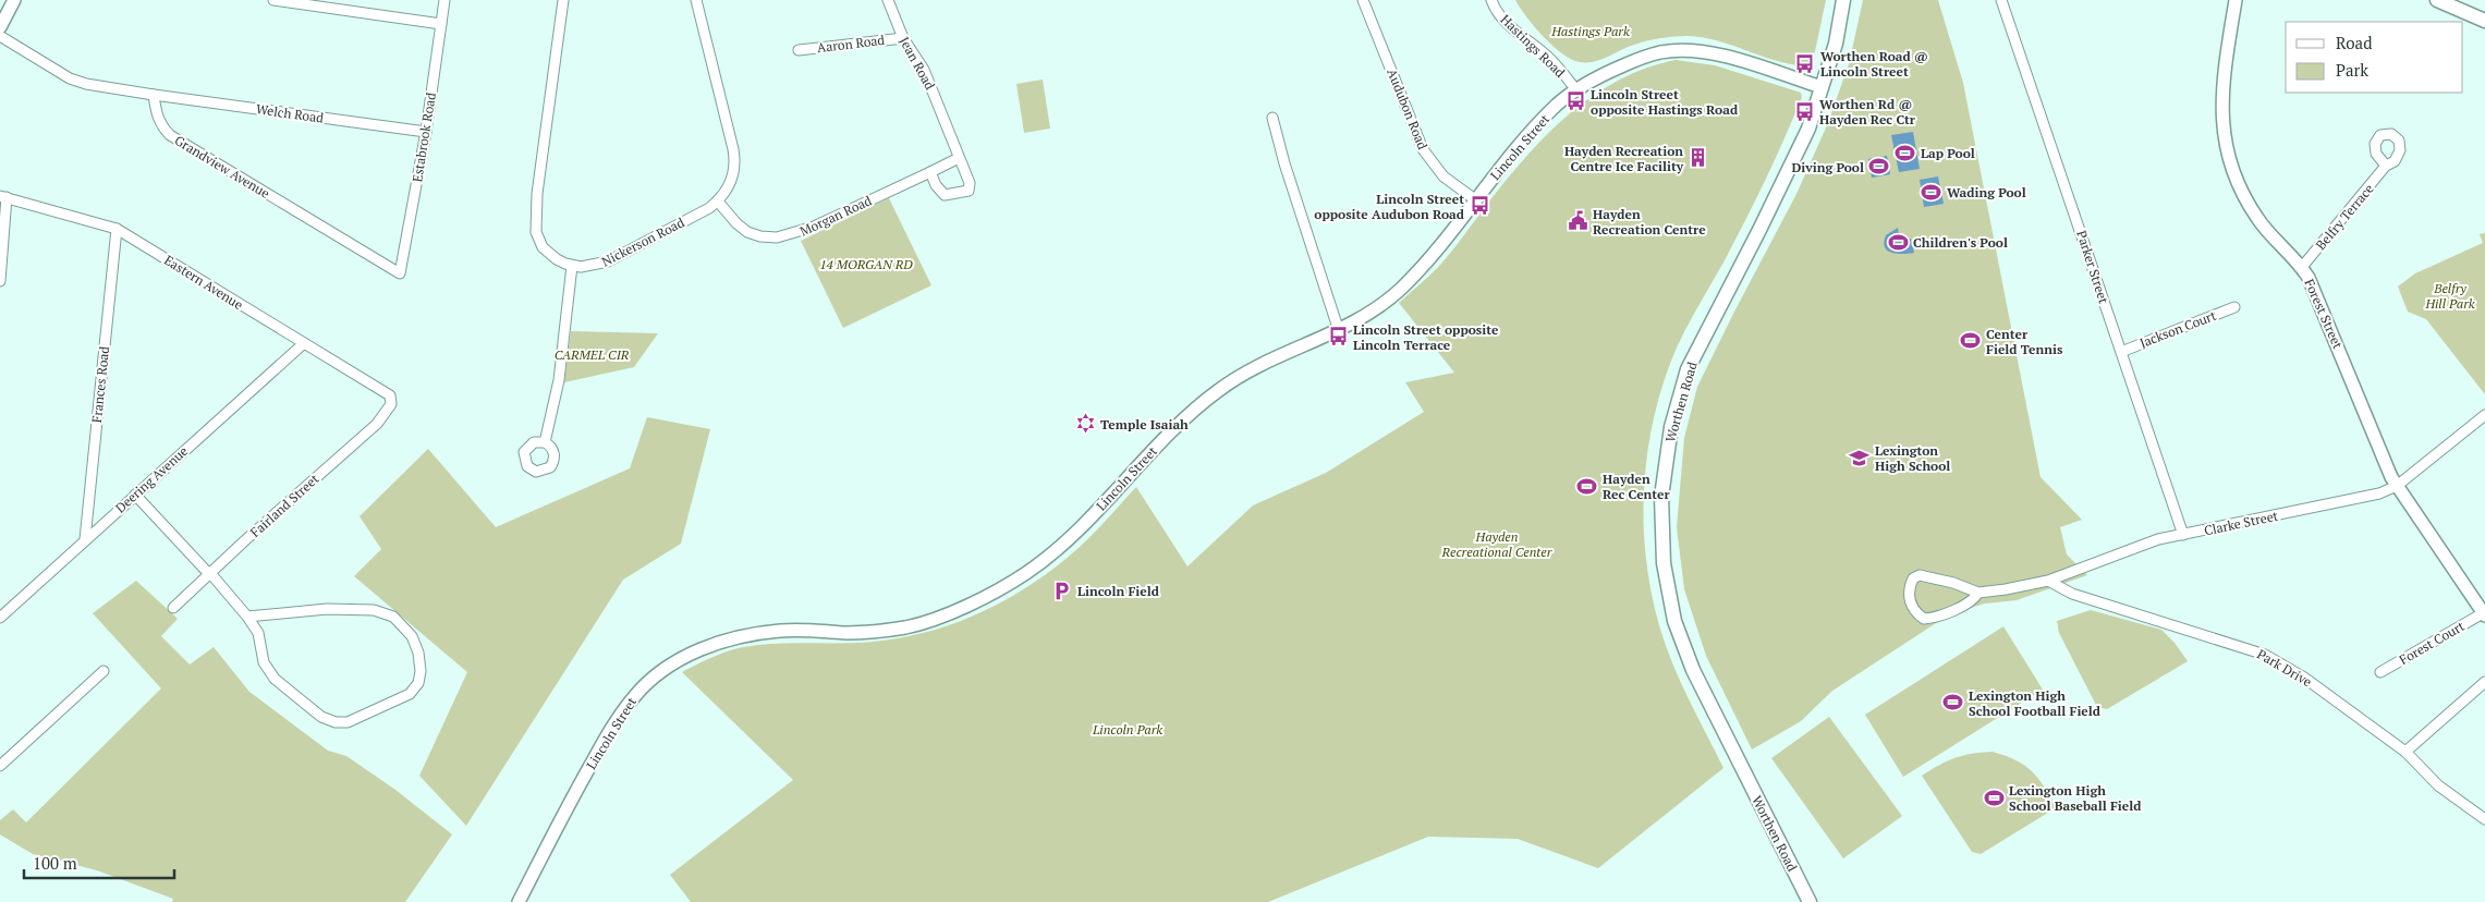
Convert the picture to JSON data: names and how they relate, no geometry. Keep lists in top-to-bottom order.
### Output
{
  "streets": {
    "main road": ["Worthen Road"],
    "street": [
      "Aaron Road",
      "Hastings Road",
      "Jean Road",
      "Audubon Road",
      "Welch Road",
      "Estabrook Road",
      "Lincoln Street",
      "Grandview Avenue",
      "Morgan Road",
      "Belfry Terrace",
      "Nickerson Road",
      "Parker Street",
      "Eastern Avenue",
      "Forest Street",
      "Jackson Court",
      "Frances Road",
      "Deering Avenue",
      "Fairland Street",
      "Clarke Street",
      "Forest Court",
      "Park Drive"
    ]
  },
  "crossings": [
    ["Aaron Road", "Jean Road"],
    ["Hastings Road", "Lincoln Street"],
    ["Jean Road", "Morgan Road"],
    ["Audubon Road", "Lincoln Street"],
    ["Welch Road", "Estabrook Road"],
    ["Welch Road", "Grandview Avenue"],
    ["Estabrook Road", "Grandview Avenue"],
    ["Lincoln Street", "Worthen Road"],
    ["Morgan Road", "Nickerson Road"],
    ["Belfry Terrace", "Forest Street"],
    ["Parker Street", "Jackson Court"],
    ["Parker Street", "Clarke Street"],
    ["Eastern Avenue", "Frances Road"],
    ["Eastern Avenue", "Deering Avenue"],
    ["Eastern Avenue", "Fairland Street"],
    ["Forest Street", "Clarke Street"],
    ["Forest Street", "Forest Court"],
    ["Frances Road", "Deering Avenue"],
    ["Clarke Street", "Park Drive"]
  ],
  "parks": [
    "Hastings Park",
    "14 MORGAN RD",
    "Belfry Hill Park",
    "CARMEL CIR",
    "Hayden Recreational Center",
    "Lincoln Park"
  ],
  "places": {
    "bus stop": [
      "Worthen Road @ Lincoln Street",
      "Lincoln Street opposite Hastings Road",
      "Worthen Rd @ Hayden Rec Ctr",
      "Lincoln Street opposite Audubon Road",
      "Lincoln Street opposite Lincoln Terrace"
    ],
    "sports": [
      "Lap Pool",
      "Diving Pool",
      "Wading Pool",
      "Children's Pool",
      "Center Field Tennis",
      "Hayden Rec Center",
      "Lexington High School Football Field",
      "Lexington High School Baseball Field"
    ],
    "building": ["Hayden Recreation Centre Ice Facility"],
    "public building": ["Hayden Recreation Centre"],
    "synagogue": ["Temple Isaiah"],
    "school or university": ["Lexington High School"],
    "parking": ["Lincoln Field"]
  },
  "legend": ["Road", "Park"],
  "scale_bar": "100 m"
}
